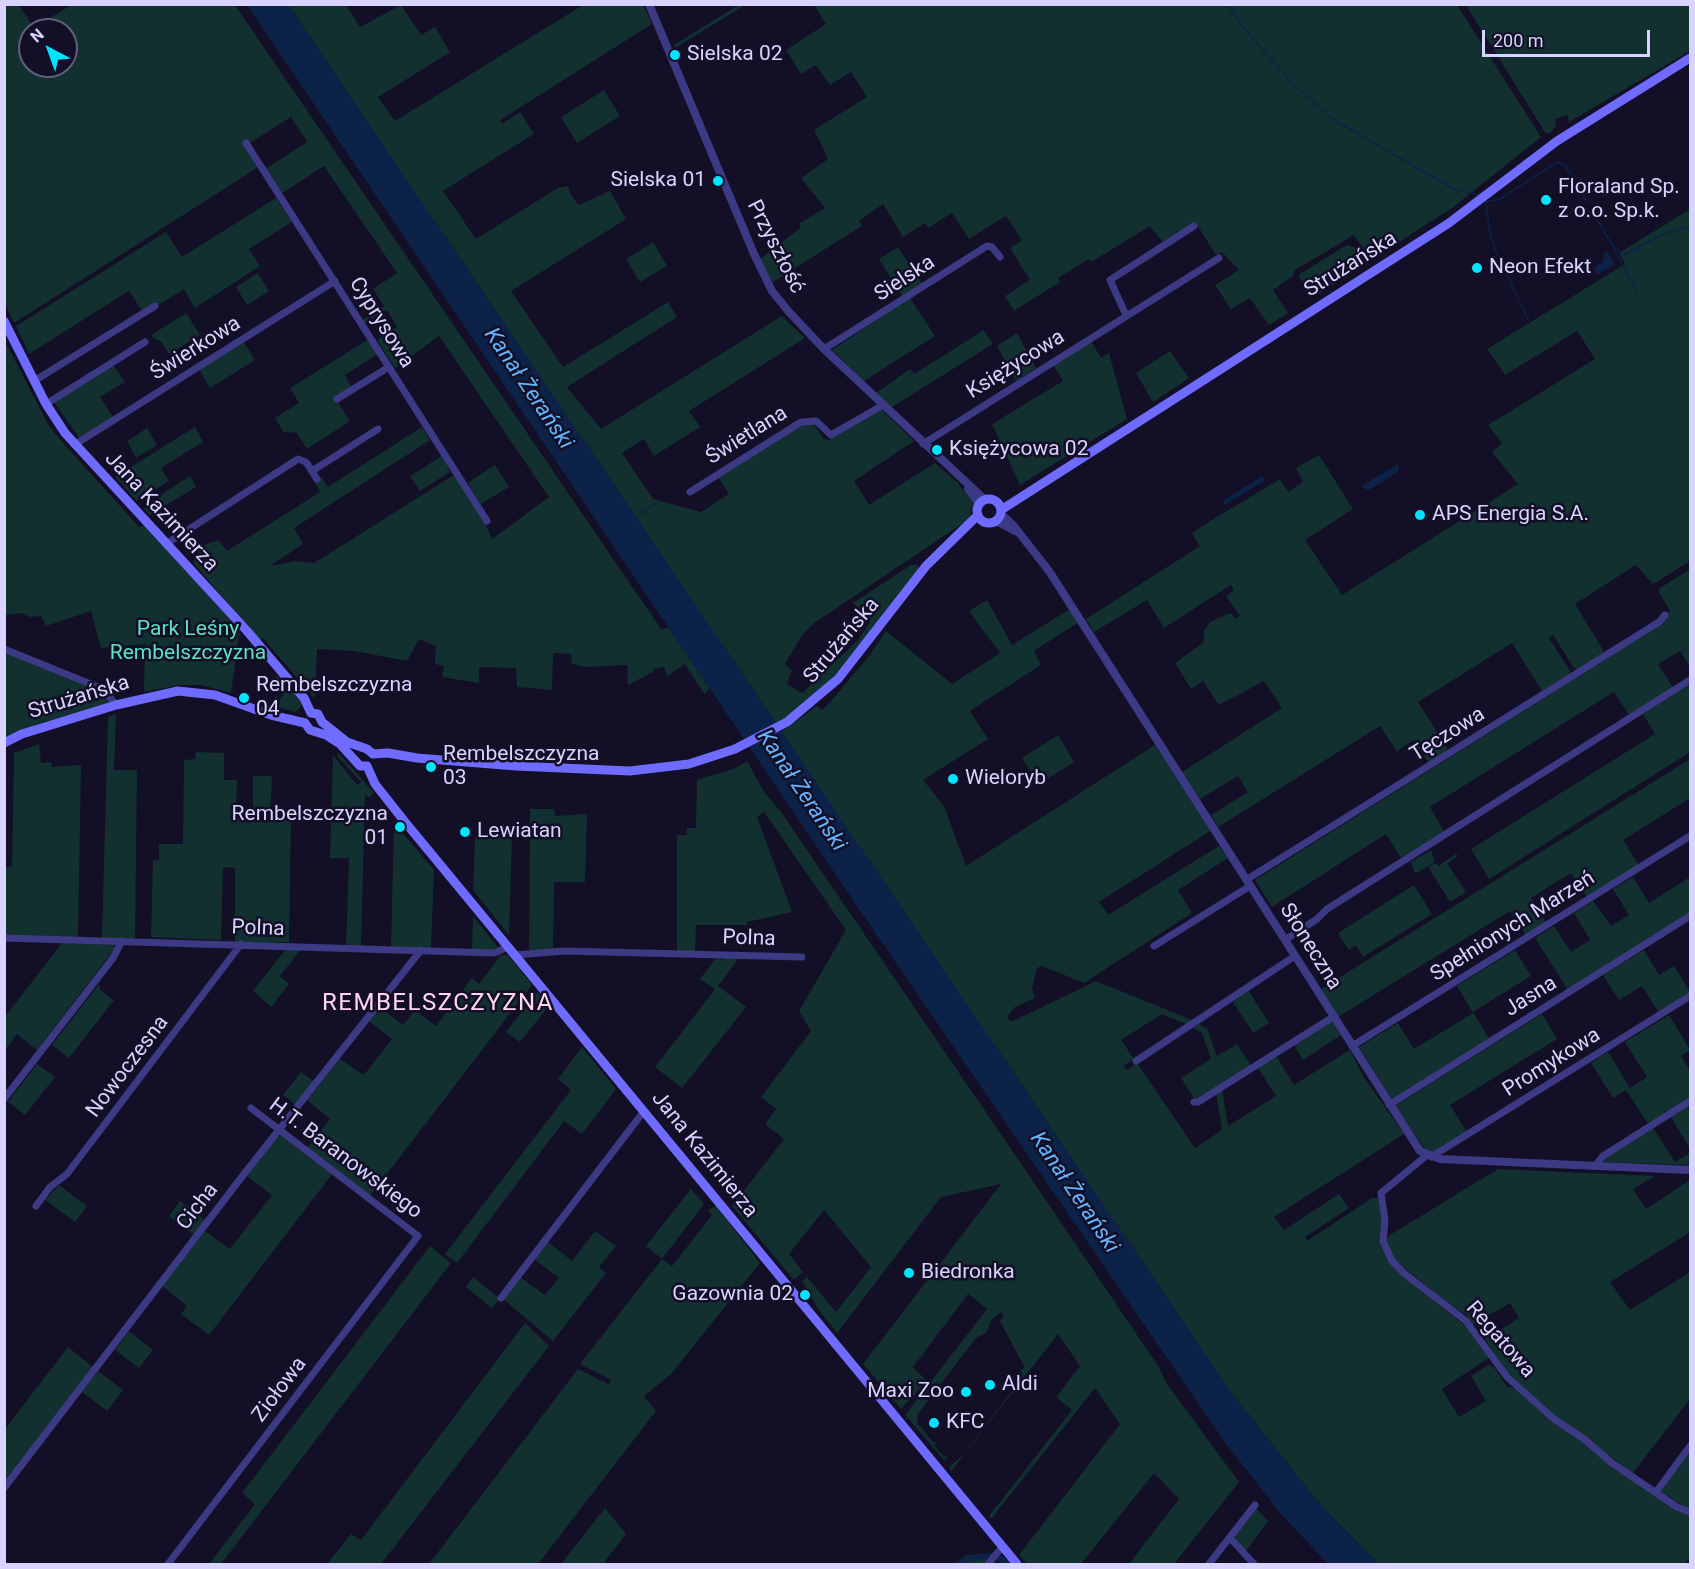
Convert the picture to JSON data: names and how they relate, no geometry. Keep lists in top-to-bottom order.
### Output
{
  "streets": {
    "main road": ["Strużańska", "Jana Kazimierza"],
    "street": [
      "Przyszłość",
      "Sielska",
      "Cyprysowa",
      "Świerkowa",
      "Księżycowa",
      "Świetlana",
      "Tęczowa",
      "Spełnionych Marzeń",
      "Polna",
      "Słoneczna",
      "Jasna",
      "Promykowa",
      "Nowoczesna",
      "H.T. Baranowskiego",
      "Cicha",
      "Regatowa",
      "Ziołowa"
    ]
  },
  "crossings": [
    ["Przyszłość", "Sielska"],
    ["Przyszłość", "Księżycowa"],
    ["Przyszłość", "Świetlana"],
    ["Strużańska", "Jana Kazimierza"],
    ["Strużańska", "Słoneczna"],
    ["Cyprysowa", "Świerkowa"],
    ["Świerkowa", "Jana Kazimierza"],
    ["Jana Kazimierza", "Polna"],
    ["Tęczowa", "Słoneczna"],
    ["Spełnionych Marzeń", "Słoneczna"],
    ["Polna", "Nowoczesna"],
    ["Polna", "Cicha"],
    ["Słoneczna", "Jasna"],
    ["Słoneczna", "Promykowa"],
    ["Słoneczna", "Regatowa"],
    ["Promykowa", "Regatowa"],
    ["H.T. Baranowskiego", "Cicha"],
    ["H.T. Baranowskiego", "Ziołowa"]
  ],
  "districts": ["REMBELSZCZYZNA"],
  "water": ["Kanał Żerański"],
  "parks": ["Park Leśny Rembelszczyzna"],
  "places": [
    "Sielska 02",
    "Sielska 01",
    "Floraland Sp. z o.o. Sp.k.",
    "Neon Efekt",
    "Księżycowa 02",
    "APS Energia S.A.",
    "Rembelszczyzna 04",
    "Rembelszczyzna 03",
    "Wieloryb",
    "Rembelszczyzna 01",
    "Lewiatan",
    "Biedronka",
    "Gazownia 02",
    "Aldi",
    "Maxi Zoo",
    "KFC"
  ],
  "scale_bar": "200 m",
  "north": "top left"
}
